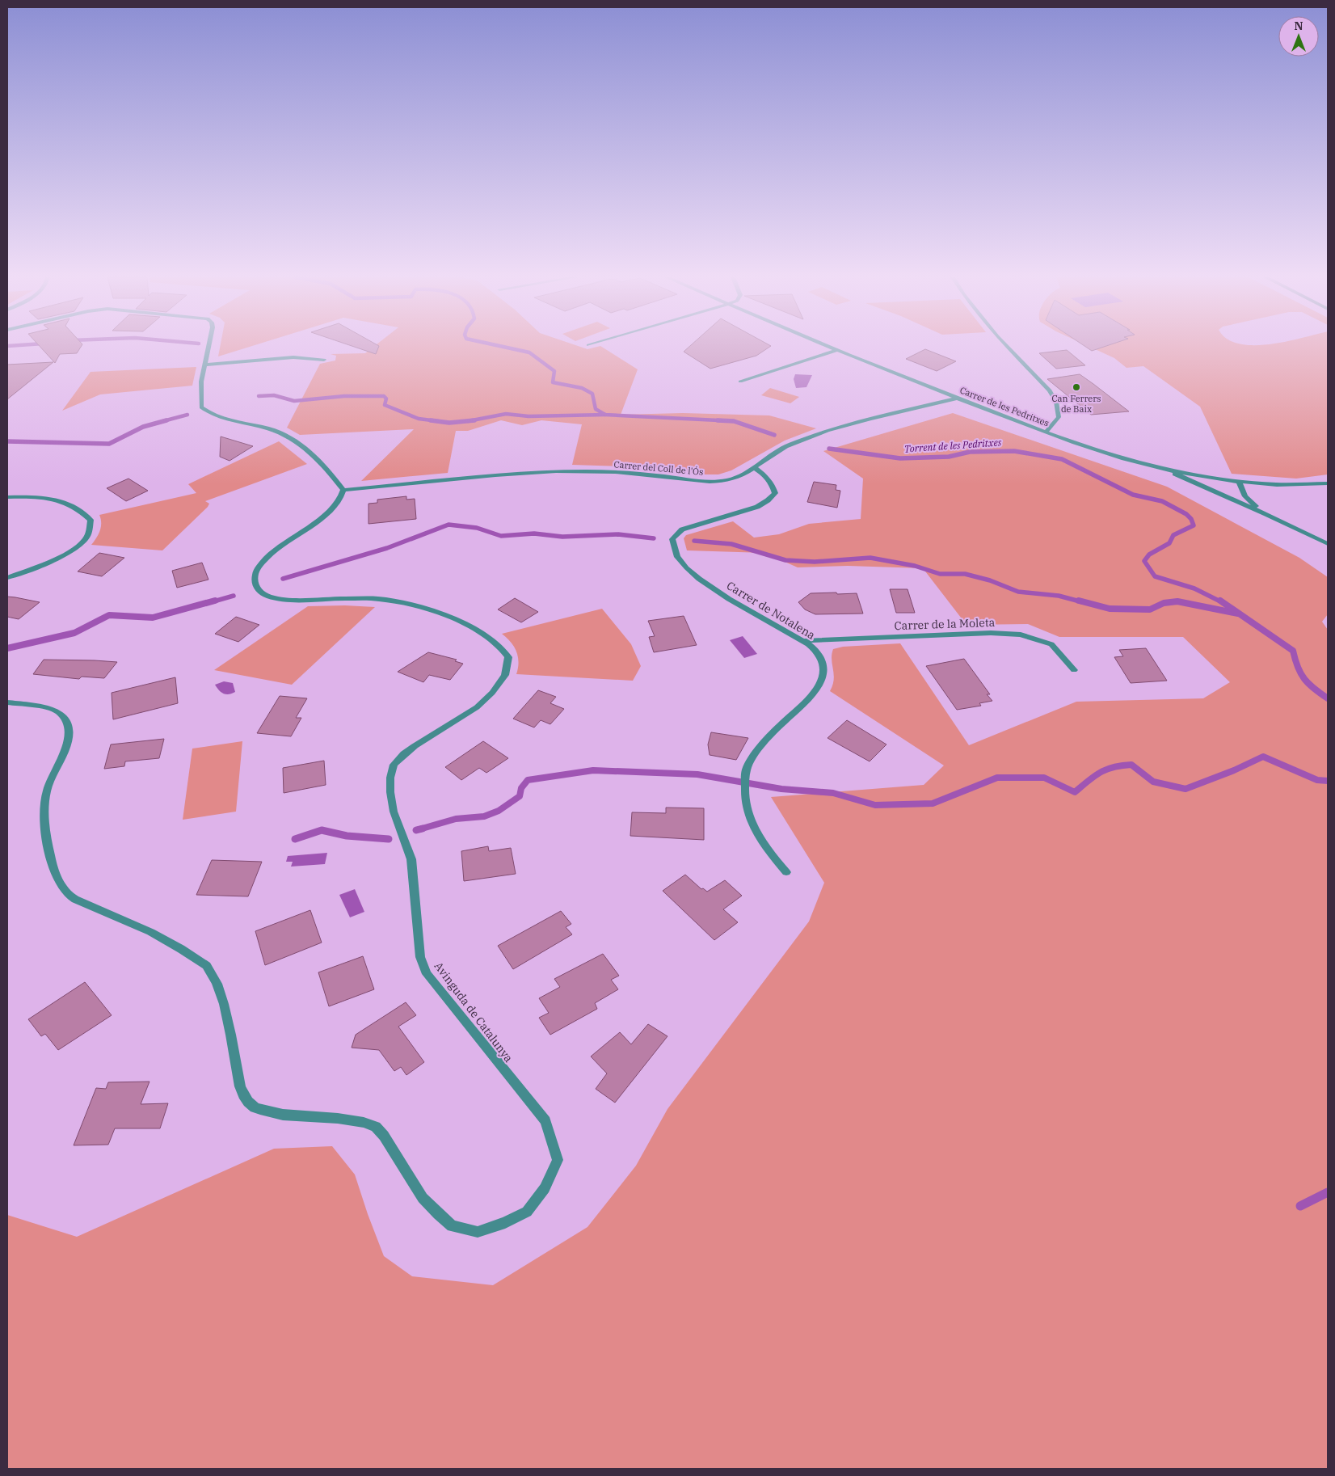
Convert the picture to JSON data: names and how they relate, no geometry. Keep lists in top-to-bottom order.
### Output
{
  "streets": {
    "street": [
      "Carrer de les Pedritxes",
      "Carrer del Coll de l'Ós",
      "Carrer de Notalena",
      "Carrer de la Moleta",
      "Avinguda de Catalunya"
    ]
  },
  "crossings": [
    ["Carrer de les Pedritxes", "Carrer del Coll de l'Ós"],
    ["Carrer del Coll de l'Ós", "Carrer de Notalena"],
    ["Carrer del Coll de l'Ós", "Avinguda de Catalunya"],
    ["Carrer de Notalena", "Carrer de la Moleta"]
  ],
  "water": ["Torrent de les Pedritxes"],
  "places": ["Can Ferrers de Baix"],
  "north": "top"
}
